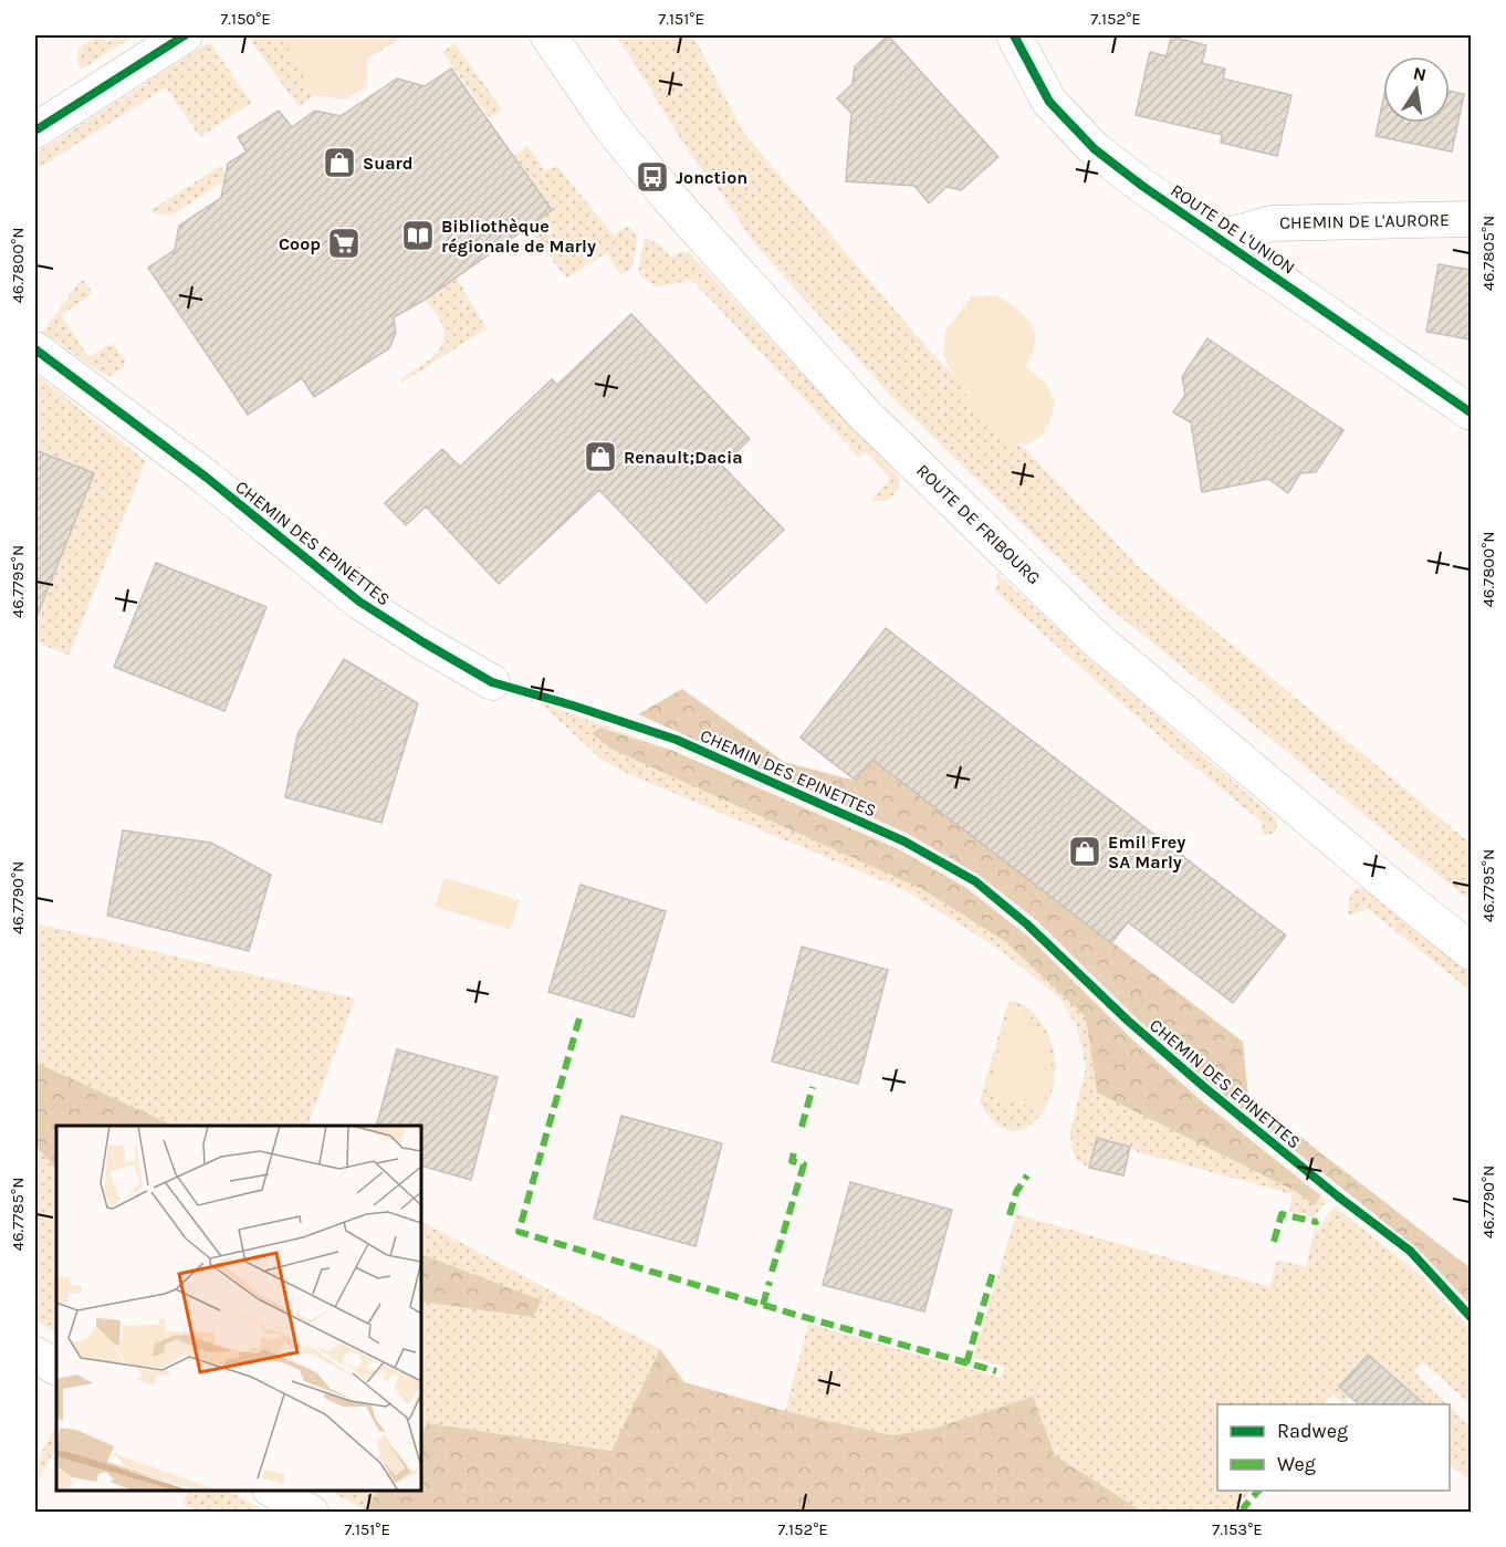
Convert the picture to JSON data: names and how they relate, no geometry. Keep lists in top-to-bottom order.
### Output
{
  "streets": {
    "main road": ["ROUTE DE FRIBOURG"],
    "street": ["CHEMIN DE L'AURORE", "ROUTE DE L'UNION", "CHEMIN DES EPINETTES"]
  },
  "crossings": [
    ["CHEMIN DE L'AURORE", "ROUTE DE L'UNION"]
  ],
  "places": {
    "shop": ["Suard", "Renault;Dacia", "Emil Frey SA Marly"],
    "bus stop": ["Jonction"],
    "library": ["Bibliothèque régionale de Marly"],
    "supermarket": ["Coop"]
  },
  "legend": ["Radweg", "Weg"],
  "north": "top",
  "coordinates": [
    "7.150°E",
    "7.151°E",
    "7.152°E",
    "46.7805°N",
    "46.7800°N",
    "46.7795°N",
    "46.7790°N",
    "46.7785°N",
    "7.153°E"
  ]
}
